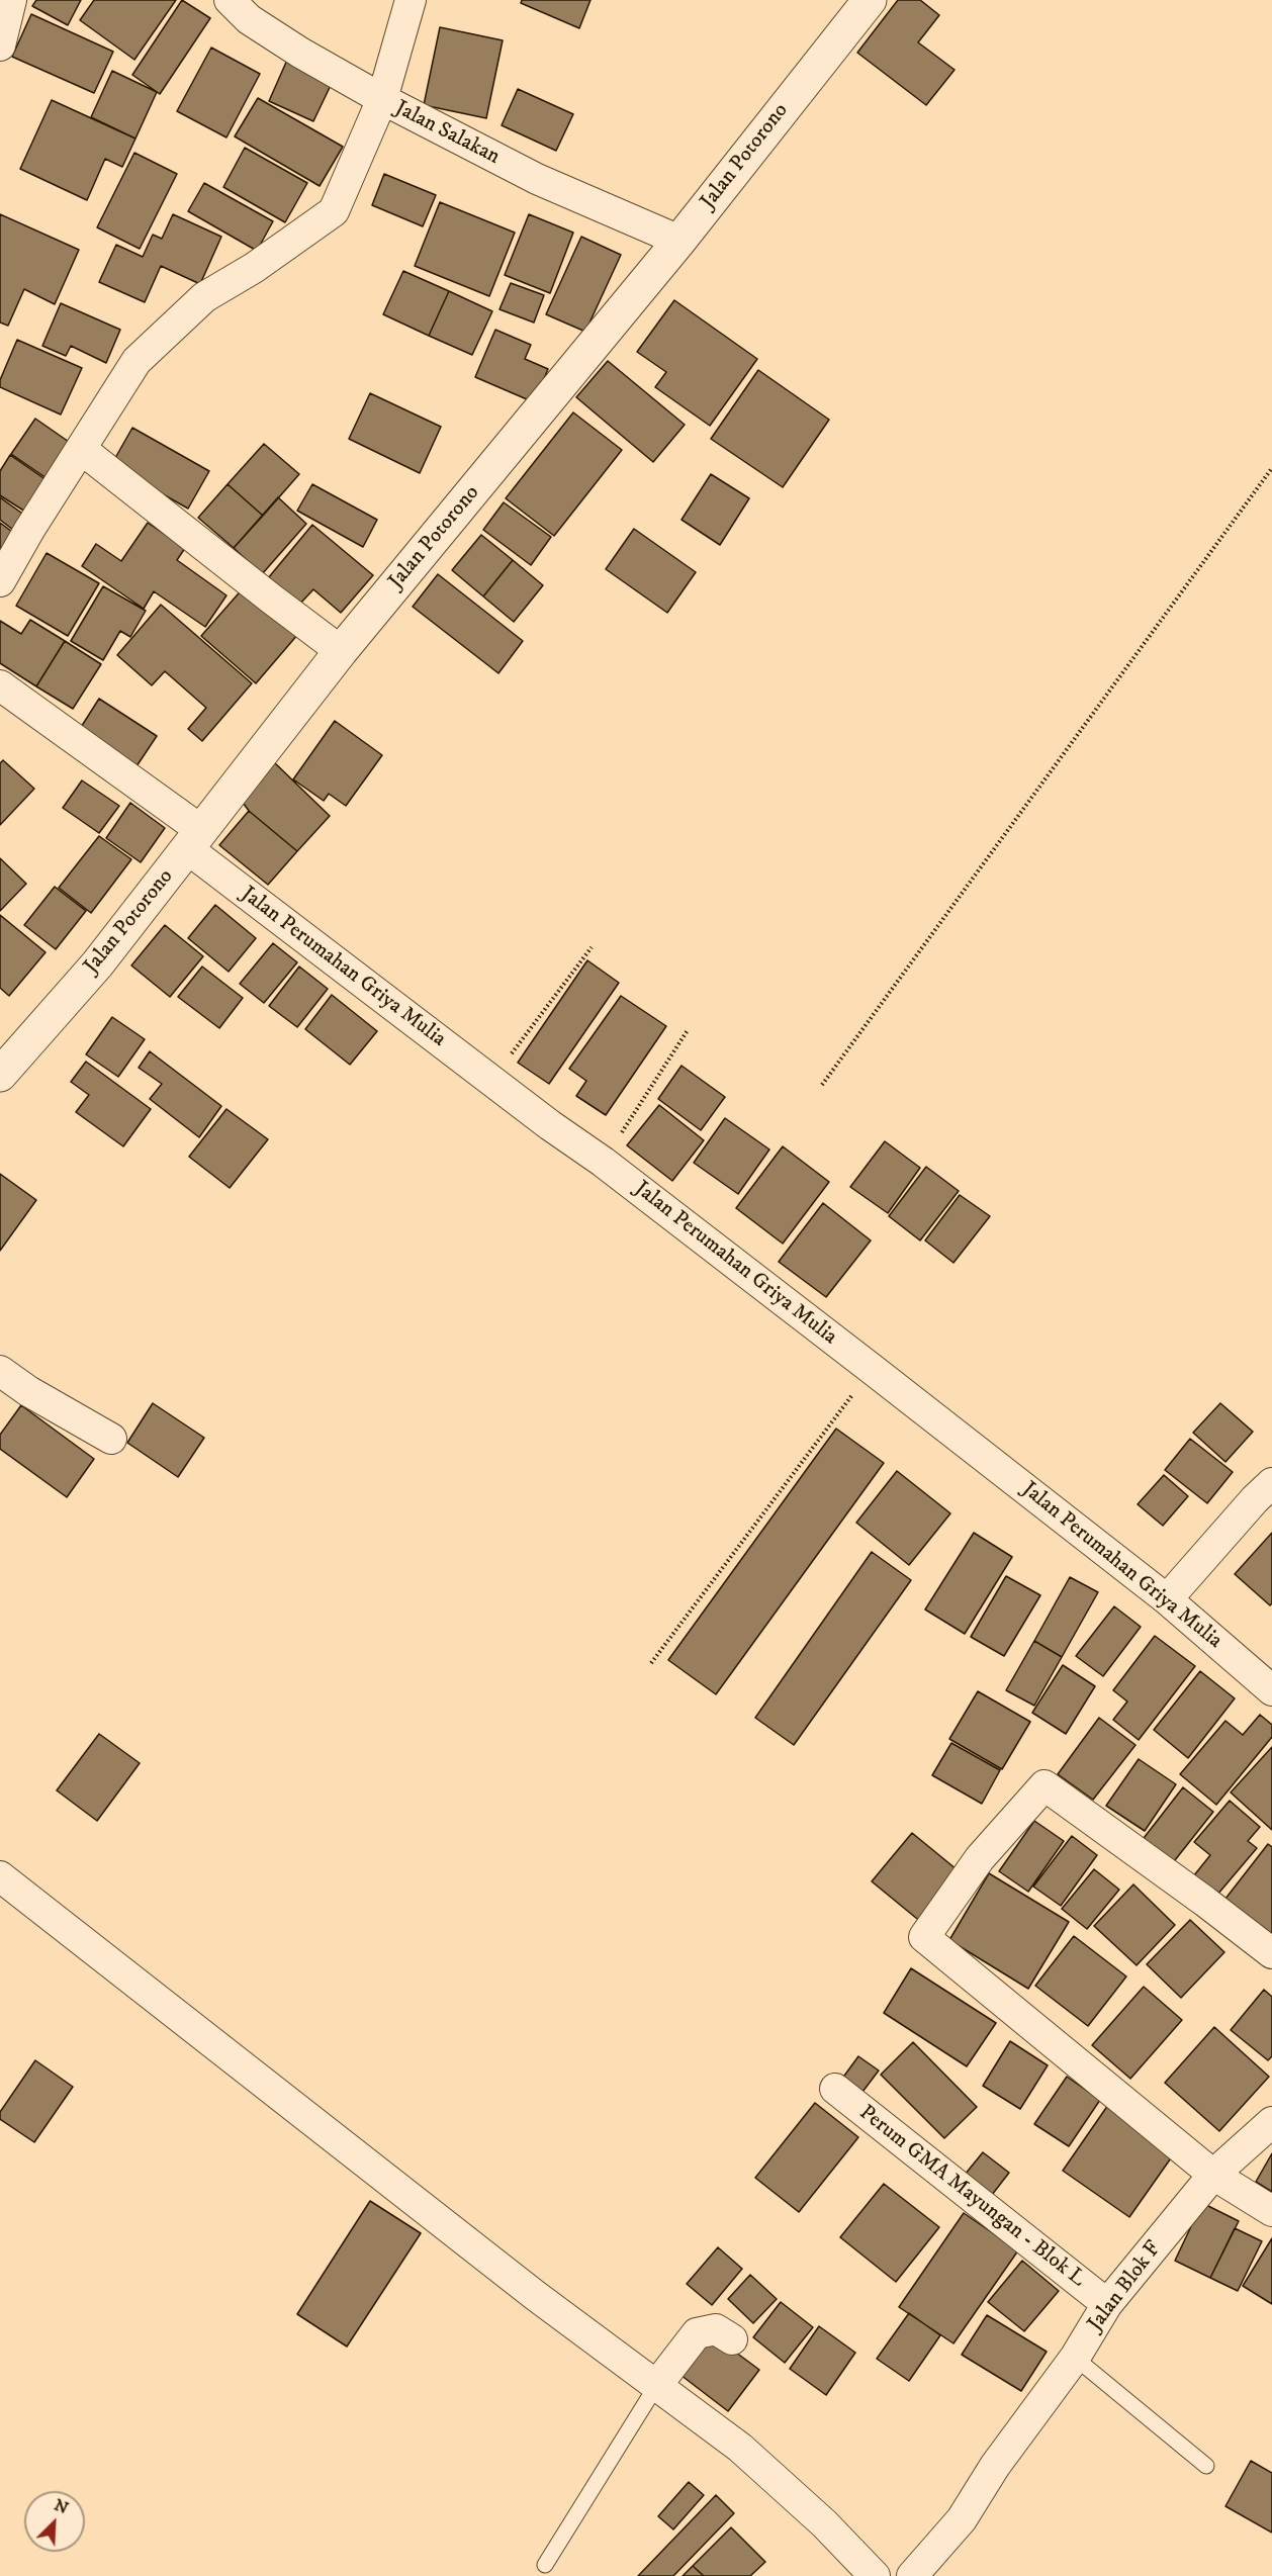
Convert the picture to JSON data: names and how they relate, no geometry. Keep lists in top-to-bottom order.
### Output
{
  "streets": {
    "street": [
      "Jalan Salakan",
      "Jalan Potorono",
      "Jalan Perumahan Griya Mulia",
      "Perum GMA Mayungan - Blok L",
      "Jalan Blok F"
    ]
  },
  "crossings": [
    ["Jalan Salakan", "Jalan Potorono"],
    ["Jalan Potorono", "Jalan Perumahan Griya Mulia"],
    ["Perum GMA Mayungan - Blok L", "Jalan Blok F"]
  ],
  "north": "top right"
}
